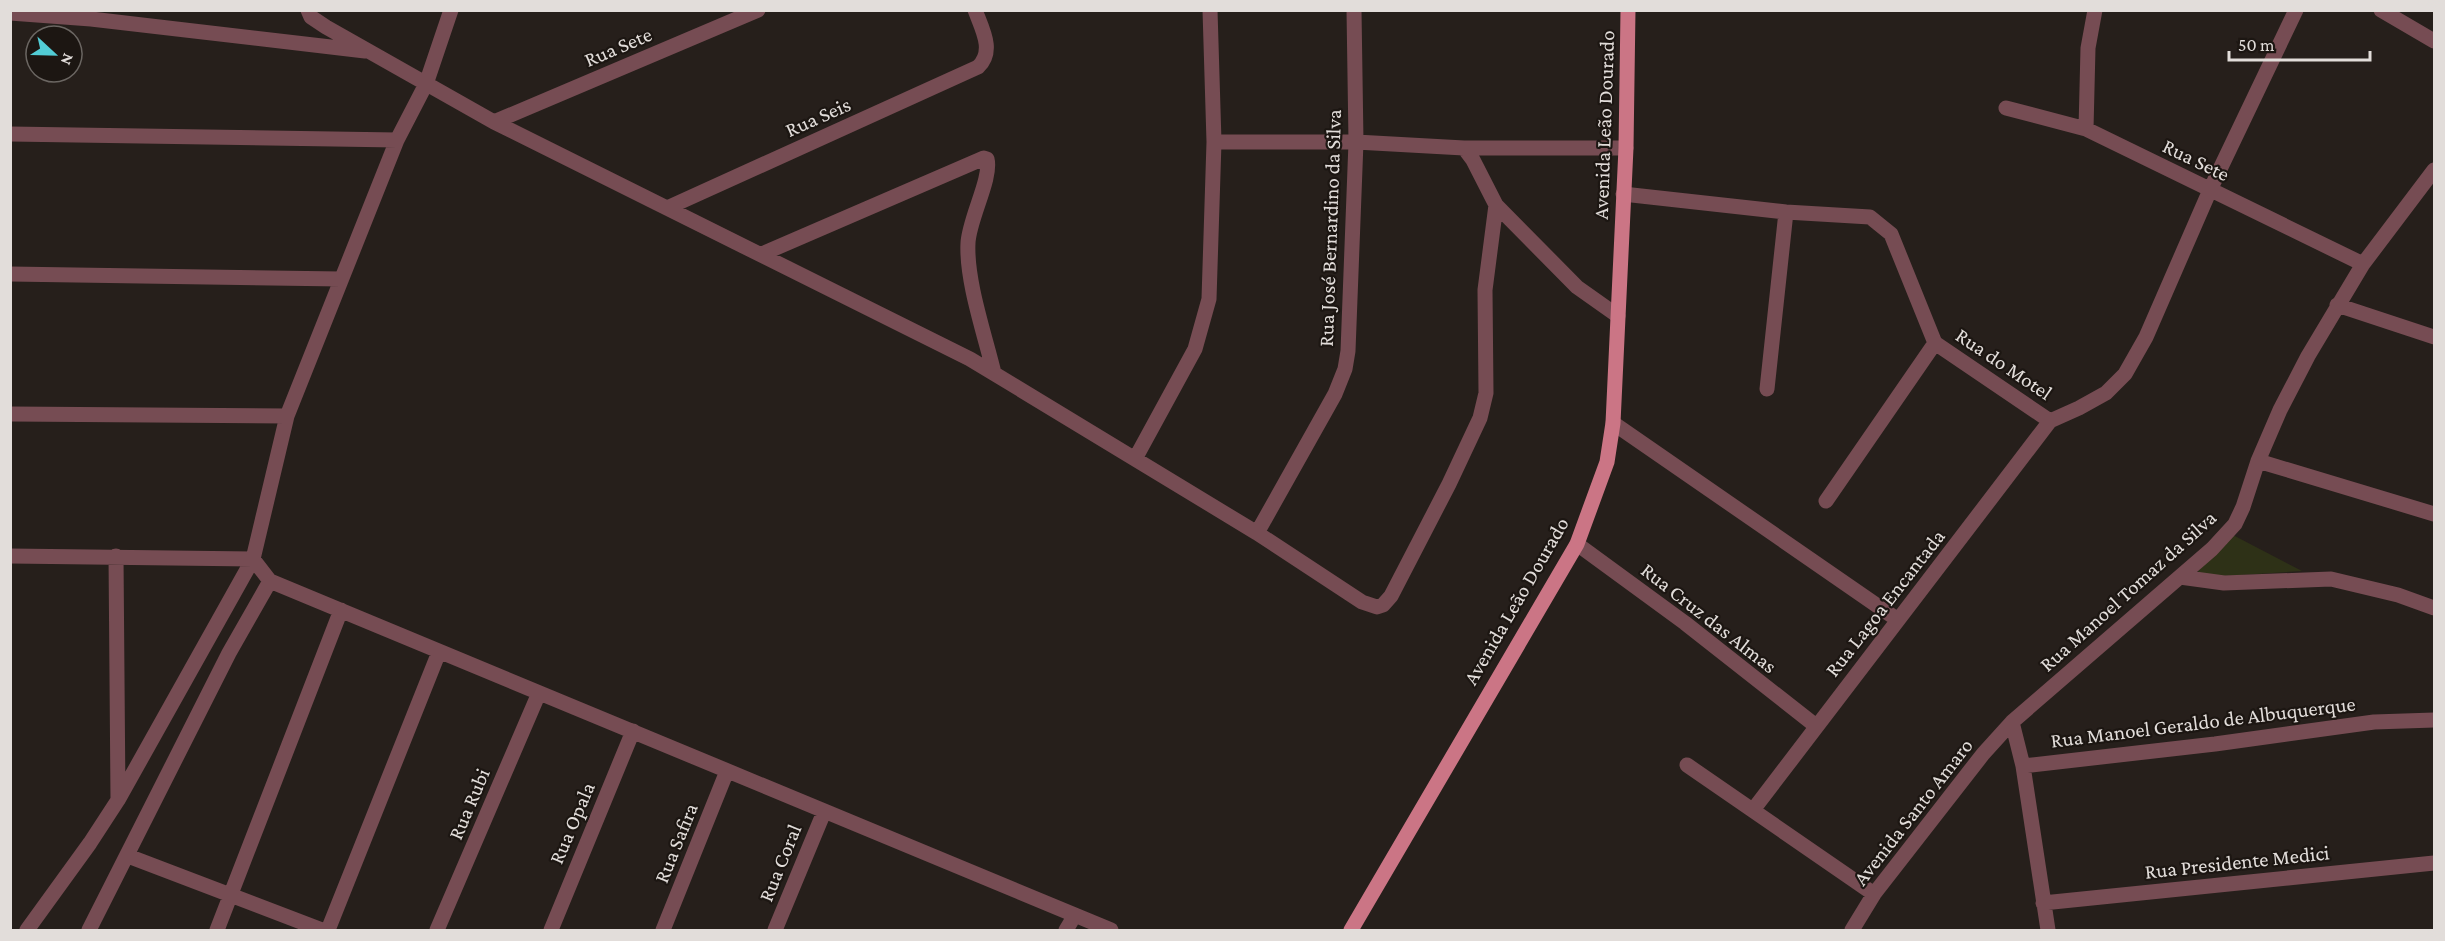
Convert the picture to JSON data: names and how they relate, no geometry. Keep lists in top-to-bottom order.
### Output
{
  "streets": {
    "main road": ["Avenida Leão Dourado"],
    "street": [
      "Rua Sete",
      "Rua Seis",
      "Rua José Bernardino da Silva",
      "Rua do Motel",
      "Rua Manoel Tomaz da Silva",
      "Rua Lagoa Encantada",
      "Rua Cruz das Almas",
      "Rua Manoel Geraldo de Albuquerque",
      "Rua Rubi",
      "Avenida Santo Amaro",
      "Rua Opala",
      "Rua Safira",
      "Rua Presidente Medici",
      "Rua Coral"
    ]
  },
  "crossings": [
    ["Rua Sete", "Rua Manoel Tomaz da Silva"],
    ["Avenida Leão Dourado", "Rua Cruz das Almas"],
    ["Rua do Motel", "Rua Lagoa Encantada"],
    ["Rua Manoel Tomaz da Silva", "Avenida Santo Amaro"],
    ["Rua Lagoa Encantada", "Rua Cruz das Almas"]
  ],
  "scale_bar": "50 m",
  "north": "right"
}
